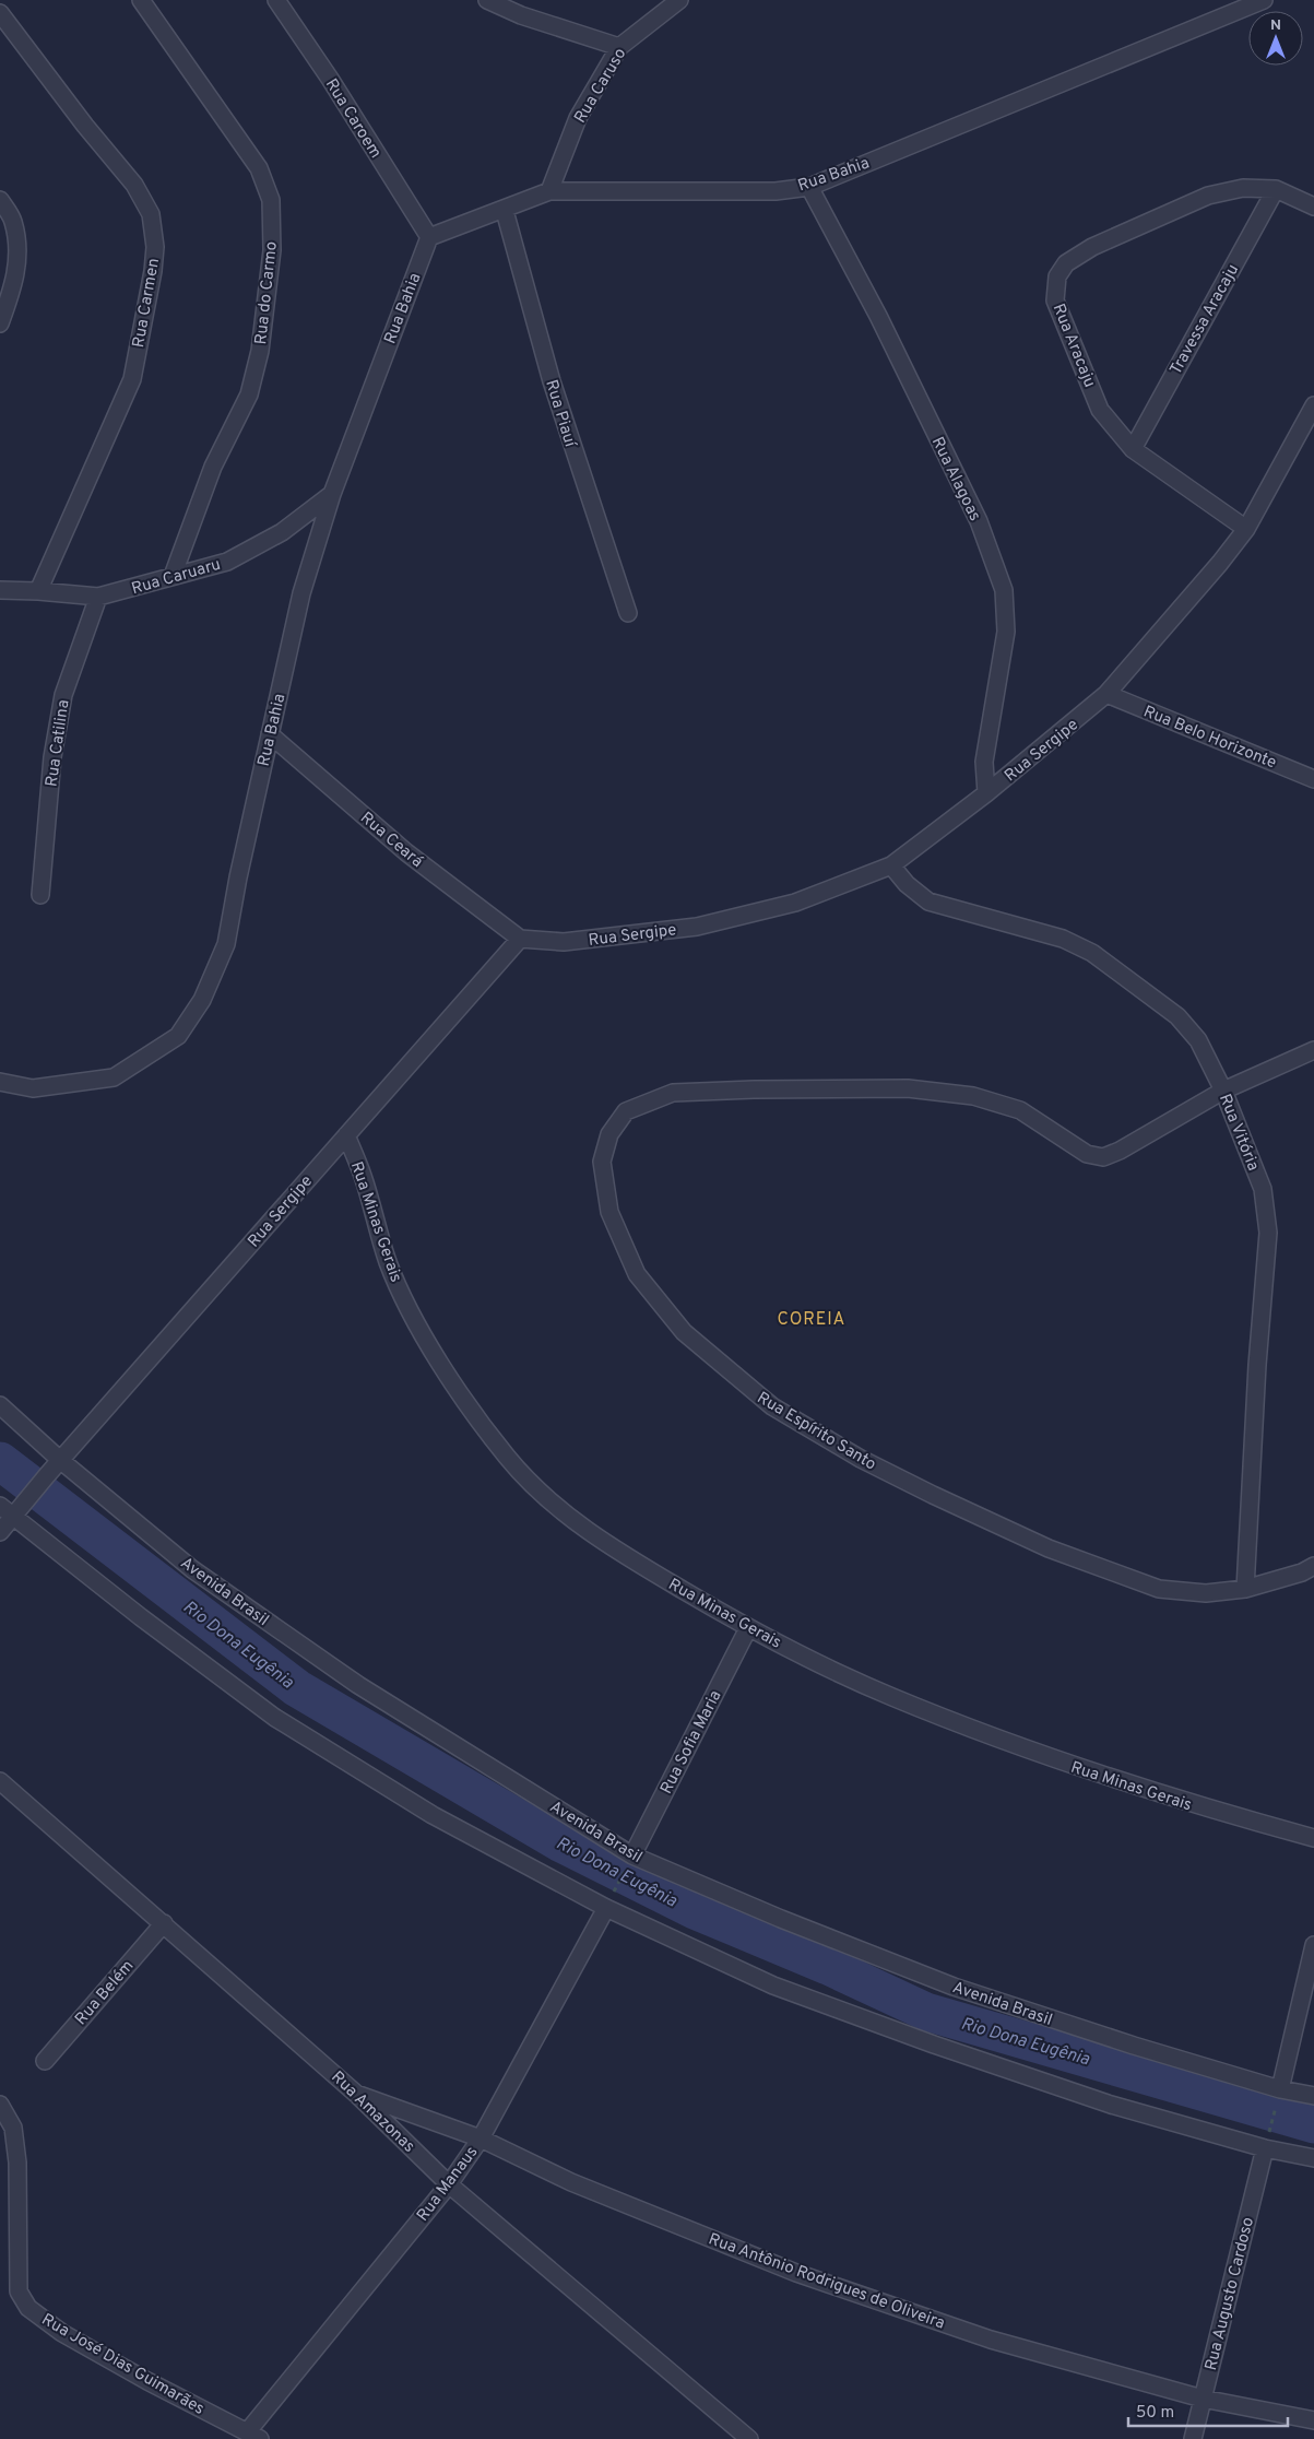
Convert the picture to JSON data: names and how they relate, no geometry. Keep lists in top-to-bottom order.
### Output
{
  "streets": {
    "street": [
      "Rua Caruso",
      "Rua Caroem",
      "Rua Bahia",
      "Rua do Carmo",
      "Rua Carmen",
      "Travessa Aracaju",
      "Rua Aracaju",
      "Rua Piauí",
      "Rua Alagoas",
      "Rua Caruaru",
      "Rua Belo Horizonte",
      "Rua Catilina",
      "Rua Sergipe",
      "Rua Ceará",
      "Rua Vitória",
      "Rua Minas Gerais",
      "Rua Espírito Santo",
      "Avenida Brasil",
      "Rua Sofia Maria",
      "Rua Belém",
      "Rua Amazonas",
      "Rua Manaus",
      "Rua Antônio Rodrigues de Oliveira",
      "Rua Augusto Cardoso",
      "Rua José Dias Guimarães"
    ]
  },
  "crossings": [
    ["Rua Caruso", "Rua Bahia"],
    ["Rua Caroem", "Rua Bahia"],
    ["Rua Bahia", "Rua Piauí"],
    ["Rua Bahia", "Rua Alagoas"],
    ["Rua Bahia", "Rua Caruaru"],
    ["Rua Bahia", "Rua Ceará"],
    ["Rua do Carmo", "Rua Caruaru"],
    ["Rua Carmen", "Rua Caruaru"],
    ["Travessa Aracaju", "Rua Aracaju"],
    ["Rua Aracaju", "Rua Sergipe"],
    ["Rua Alagoas", "Rua Sergipe"],
    ["Rua Caruaru", "Rua Catilina"],
    ["Rua Belo Horizonte", "Rua Sergipe"],
    ["Rua Sergipe", "Rua Ceará"],
    ["Rua Sergipe", "Rua Vitória"],
    ["Rua Sergipe", "Rua Minas Gerais"],
    ["Rua Sergipe", "Avenida Brasil"],
    ["Rua Vitória", "Rua Espírito Santo"],
    ["Rua Minas Gerais", "Rua Sofia Maria"],
    ["Avenida Brasil", "Rua Sofia Maria"],
    ["Rua Belém", "Rua Amazonas"],
    ["Rua Amazonas", "Rua Manaus"],
    ["Rua Amazonas", "Rua Antônio Rodrigues de Oliveira"],
    ["Rua Manaus", "Rua Antônio Rodrigues de Oliveira"],
    ["Rua Manaus", "Rua José Dias Guimarães"],
    ["Rua Antônio Rodrigues de Oliveira", "Rua Augusto Cardoso"]
  ],
  "districts": ["COREIA"],
  "water": ["Rio Dona Eugênia"],
  "scale_bar": "50 m",
  "north": "top"
}
